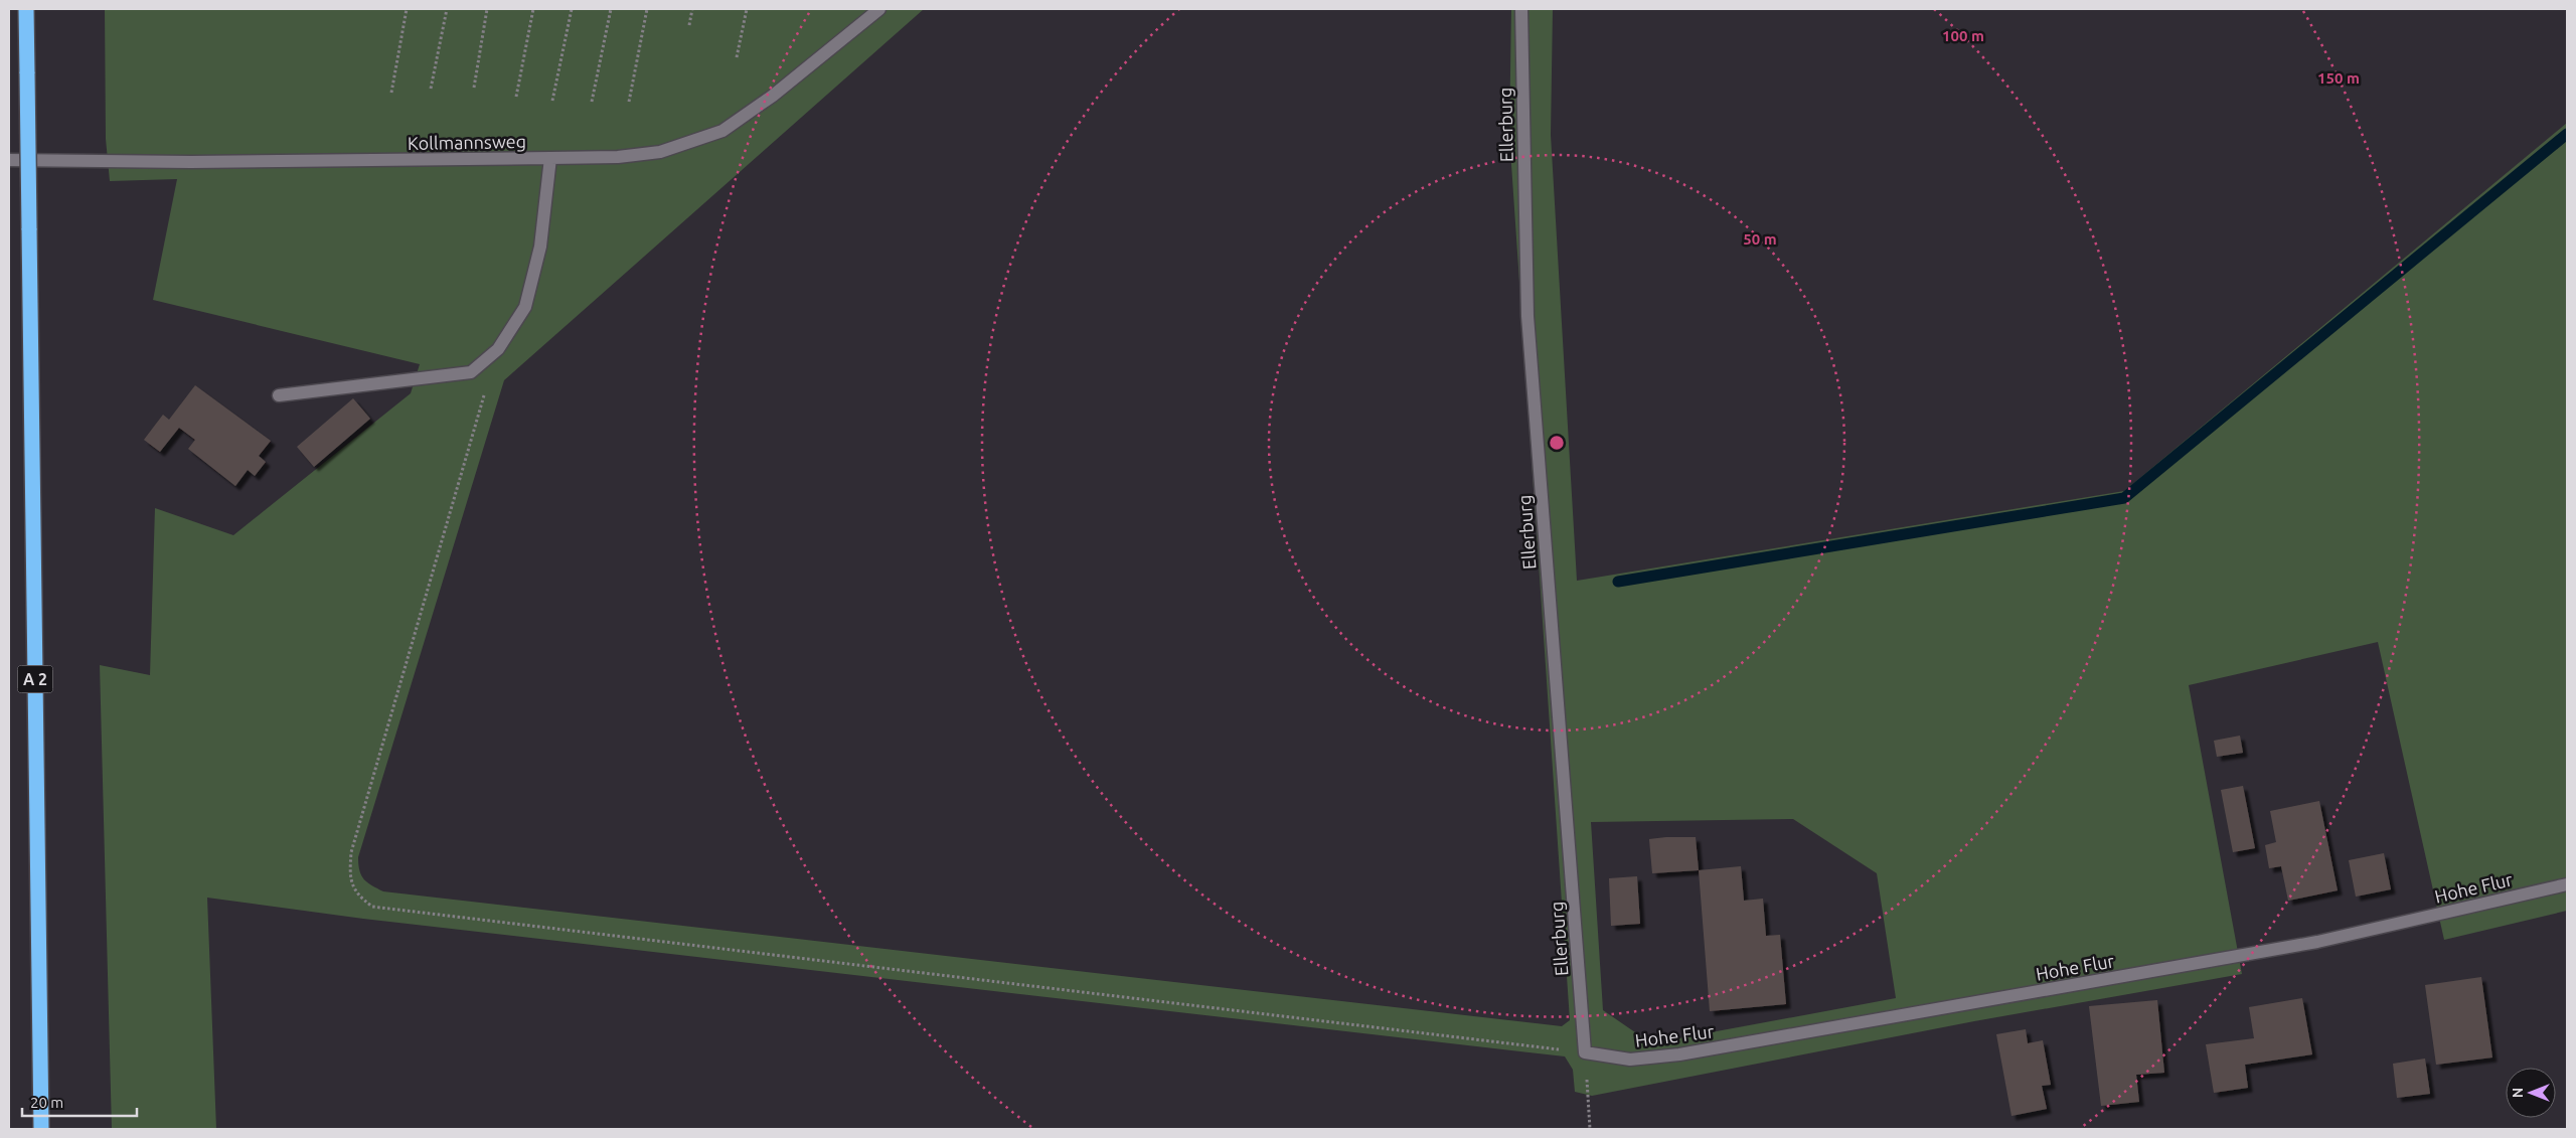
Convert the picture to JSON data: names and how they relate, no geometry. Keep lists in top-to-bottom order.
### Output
{
  "streets": {
    "highway": ["A 2"],
    "street": ["Ellerburg", "Kollmannsweg", "Hohe Flur"]
  },
  "crossings": [
    ["Ellerburg", "Hohe Flur"]
  ],
  "scale_bar": "20 m",
  "north": "left",
  "rings": ["100 m", "150 m", "50 m"]
}
